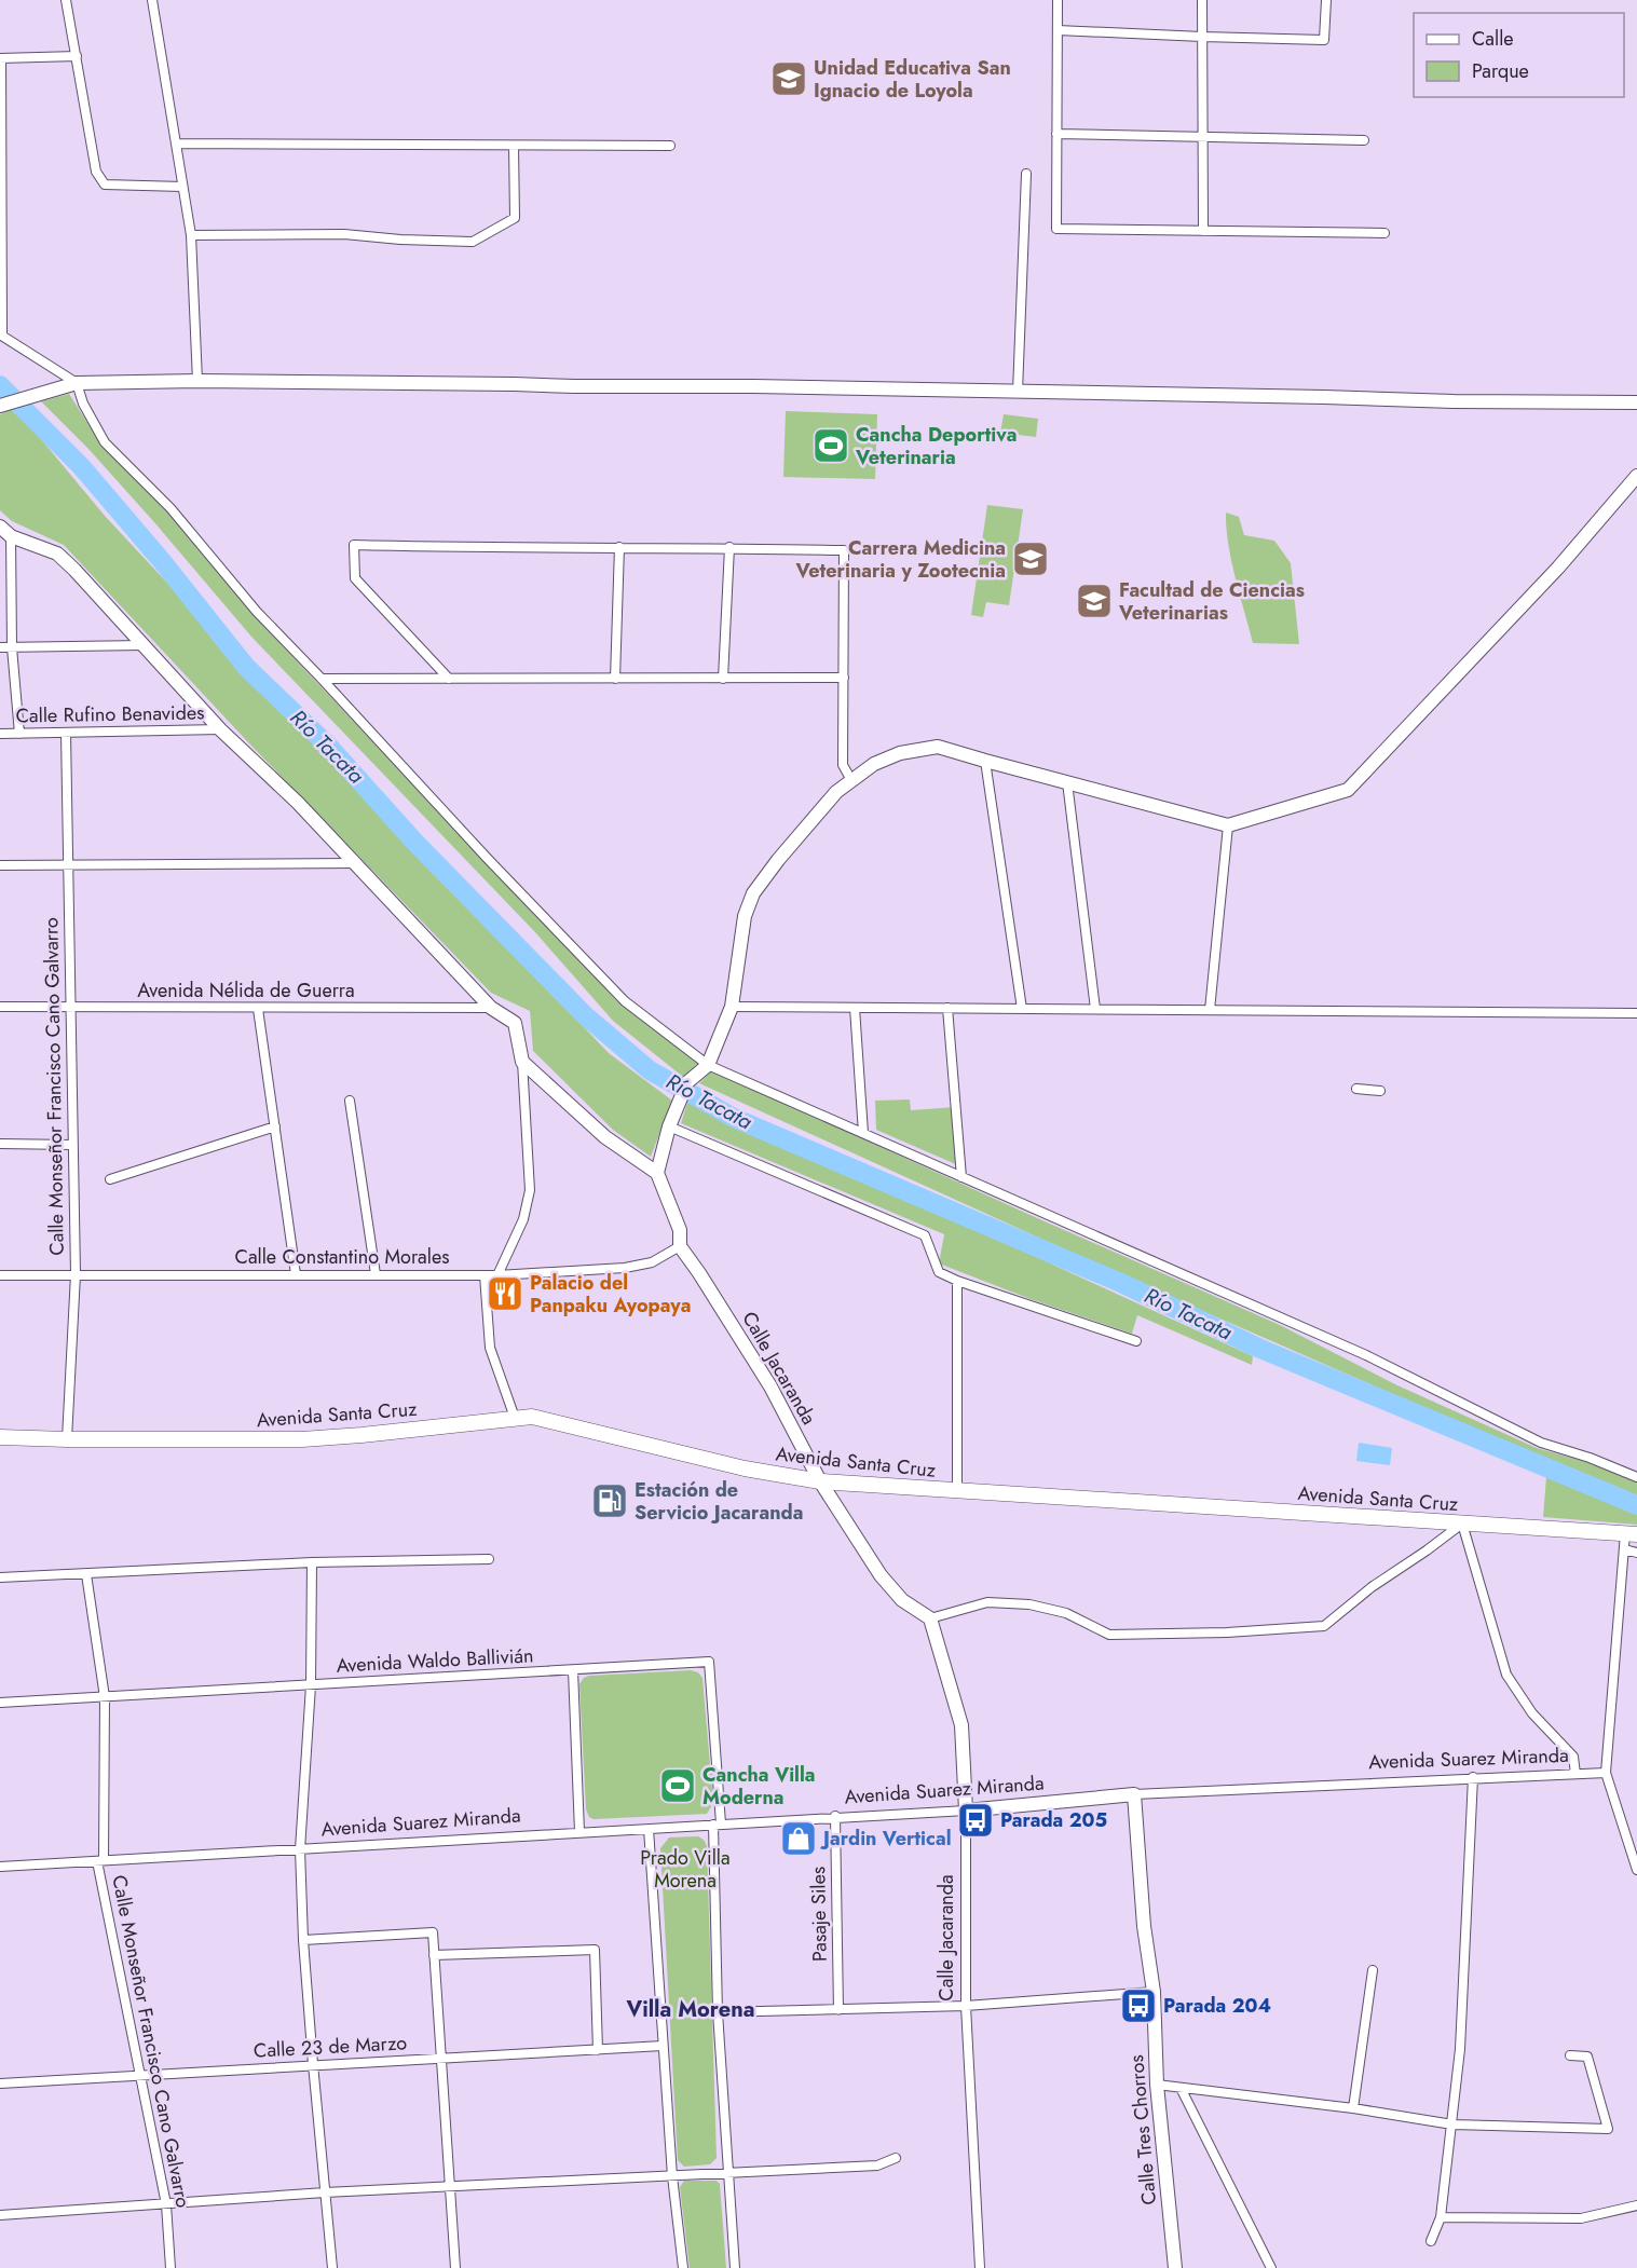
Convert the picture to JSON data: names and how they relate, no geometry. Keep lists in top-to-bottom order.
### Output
{
  "streets": {
    "main road": ["Avenida Santa Cruz"],
    "street": [
      "Calle Rufino Benavides",
      "Avenida Nélida de Guerra",
      "Calle Monseñor Francisco Cano Galvarro",
      "Calle Constantino Morales",
      "Calle Jacaranda",
      "Avenida Waldo Ballivián",
      "Avenida Suarez Miranda",
      "Pasaje Siles",
      "Calle 23 de Marzo",
      "Calle Tres Chorros"
    ]
  },
  "crossings": [
    ["Calle Rufino Benavides", "Calle Monseñor Francisco Cano Galvarro"],
    ["Avenida Nélida de Guerra", "Calle Monseñor Francisco Cano Galvarro"],
    ["Calle Monseñor Francisco Cano Galvarro", "Calle Constantino Morales"],
    ["Calle Monseñor Francisco Cano Galvarro", "Avenida Santa Cruz"],
    ["Calle Monseñor Francisco Cano Galvarro", "Avenida Waldo Ballivián"],
    ["Calle Monseñor Francisco Cano Galvarro", "Avenida Suarez Miranda"],
    ["Calle Monseñor Francisco Cano Galvarro", "Calle 23 de Marzo"],
    ["Calle Constantino Morales", "Calle Jacaranda"],
    ["Calle Jacaranda", "Avenida Santa Cruz"],
    ["Calle Jacaranda", "Avenida Suarez Miranda"],
    ["Avenida Waldo Ballivián", "Avenida Suarez Miranda"],
    ["Avenida Suarez Miranda", "Pasaje Siles"],
    ["Avenida Suarez Miranda", "Calle Tres Chorros"]
  ],
  "districts": ["Villa Morena"],
  "water": ["Río Tacata"],
  "parks": ["Prado Villa Morena"],
  "places": {
    "school or university": ["Unidad Educativa San Ignacio de Loyola", "Carrera Medicina Veterinaria y Zootecnia", "Facultad de Ciencias Veterinarias"],
    "sports": ["Cancha Deportiva Veterinaria", "Cancha Villa Moderna"],
    "restaurant": ["Palacio del Panpaku Ayopaya"],
    "fuel station": ["Estación de Servicio Jacaranda"],
    "bus stop": ["Parada 205", "Parada 204"],
    "shop": ["Jardin Vertical"]
  },
  "legend": ["Calle", "Parque"]
}
